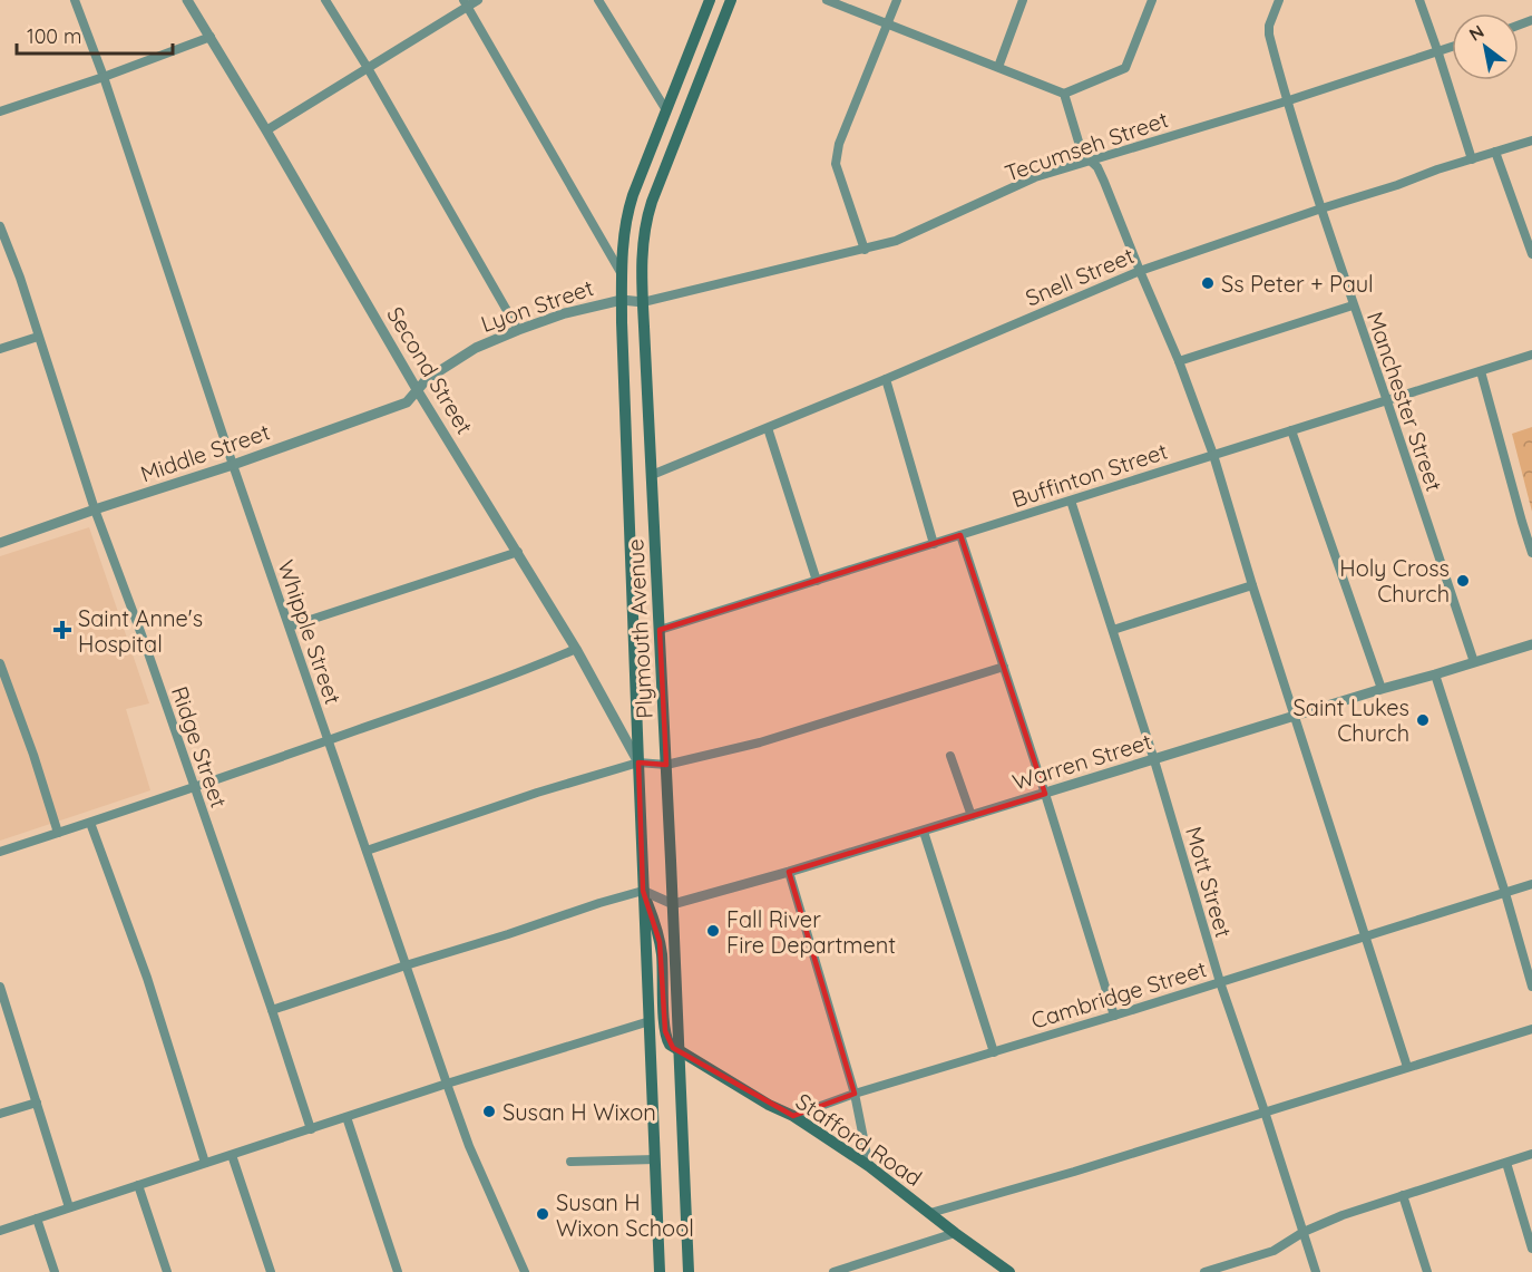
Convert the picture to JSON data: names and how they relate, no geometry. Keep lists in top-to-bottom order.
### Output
{
  "streets": {
    "main road": ["Plymouth Avenue", "Stafford Road"],
    "street": [
      "Tecumseh Street",
      "Snell Street",
      "Lyon Street",
      "Second Street",
      "Manchester Street",
      "Middle Street",
      "Buffinton Street",
      "Whipple Street",
      "Ridge Street",
      "Warren Street",
      "Mott Street",
      "Cambridge Street"
    ]
  },
  "crossings": [
    ["Tecumseh Street", "Lyon Street"],
    ["Tecumseh Street", "Manchester Street"],
    ["Tecumseh Street", "Plymouth Avenue"],
    ["Snell Street", "Manchester Street"],
    ["Snell Street", "Plymouth Avenue"],
    ["Lyon Street", "Second Street"],
    ["Lyon Street", "Middle Street"],
    ["Lyon Street", "Plymouth Avenue"],
    ["Second Street", "Middle Street"],
    ["Second Street", "Plymouth Avenue"],
    ["Manchester Street", "Buffinton Street"],
    ["Manchester Street", "Warren Street"],
    ["Middle Street", "Whipple Street"],
    ["Middle Street", "Ridge Street"],
    ["Buffinton Street", "Plymouth Avenue"],
    ["Buffinton Street", "Mott Street"],
    ["Plymouth Avenue", "Warren Street"],
    ["Plymouth Avenue", "Stafford Road"],
    ["Warren Street", "Mott Street"],
    ["Mott Street", "Cambridge Street"],
    ["Cambridge Street", "Stafford Road"]
  ],
  "places": {
    "other": [
      "Ss Peter + Paul",
      "Holy Cross Church",
      "Saint Lukes Church",
      "Fall River Fire Department",
      "Susan H Wixon",
      "Susan H Wixon School"
    ],
    "health": ["Saint Anne's Hospital"]
  },
  "scale_bar": "100 m",
  "north": "top left"
}
